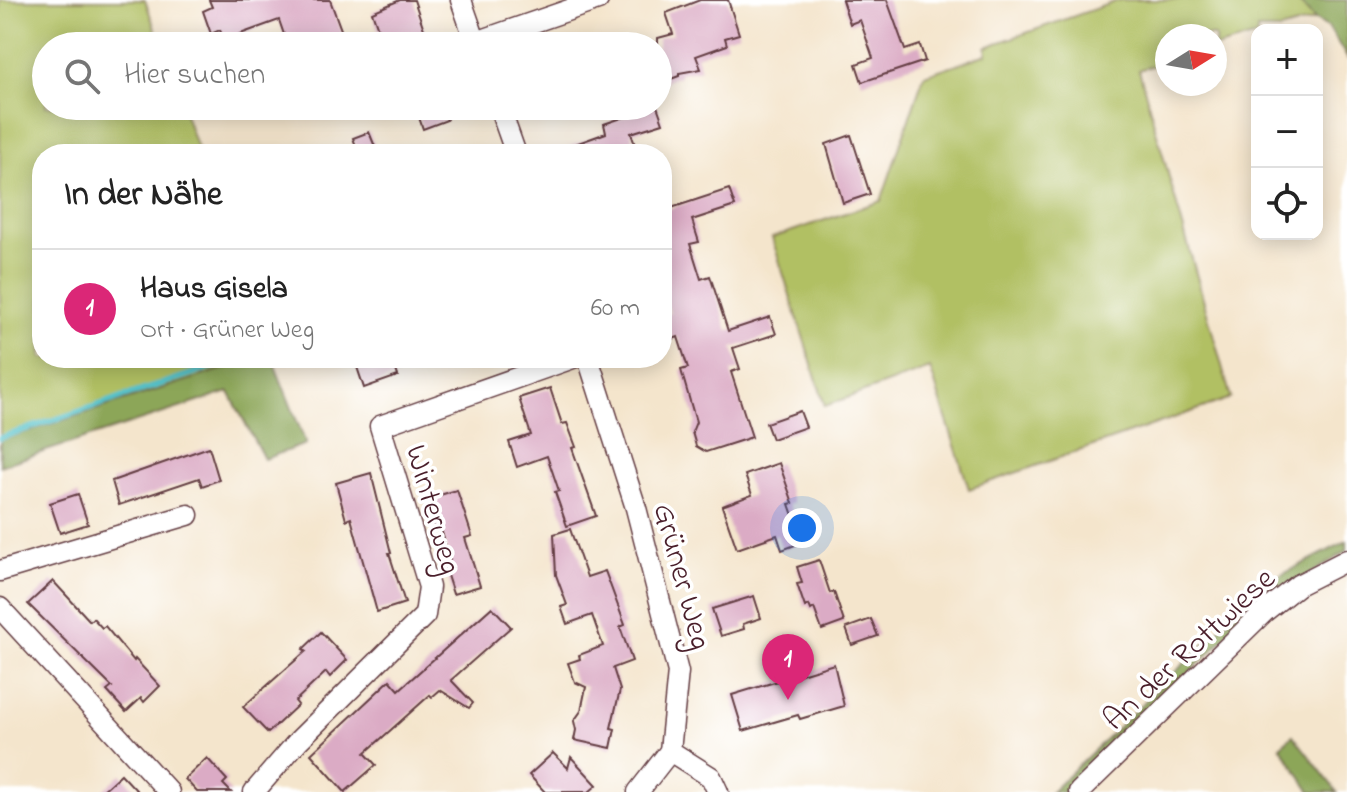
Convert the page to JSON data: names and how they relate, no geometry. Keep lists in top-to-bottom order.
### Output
{
  "streets": {
    "street": ["Winterweg", "Grüner Weg", "An der Rottwiese"]
  },
  "north": "right",
  "page": {
    "map_buttons": ["+", "−"],
    "search": "Hier suchen",
    "heading": "In der Nähe",
    "list": [
      {
        "mark": "1",
        "name": "Haus Gisela",
        "note": "Ort · Grüner Weg",
        "value": "60 m"
      }
    ],
    "pins": "1"
  }
}
